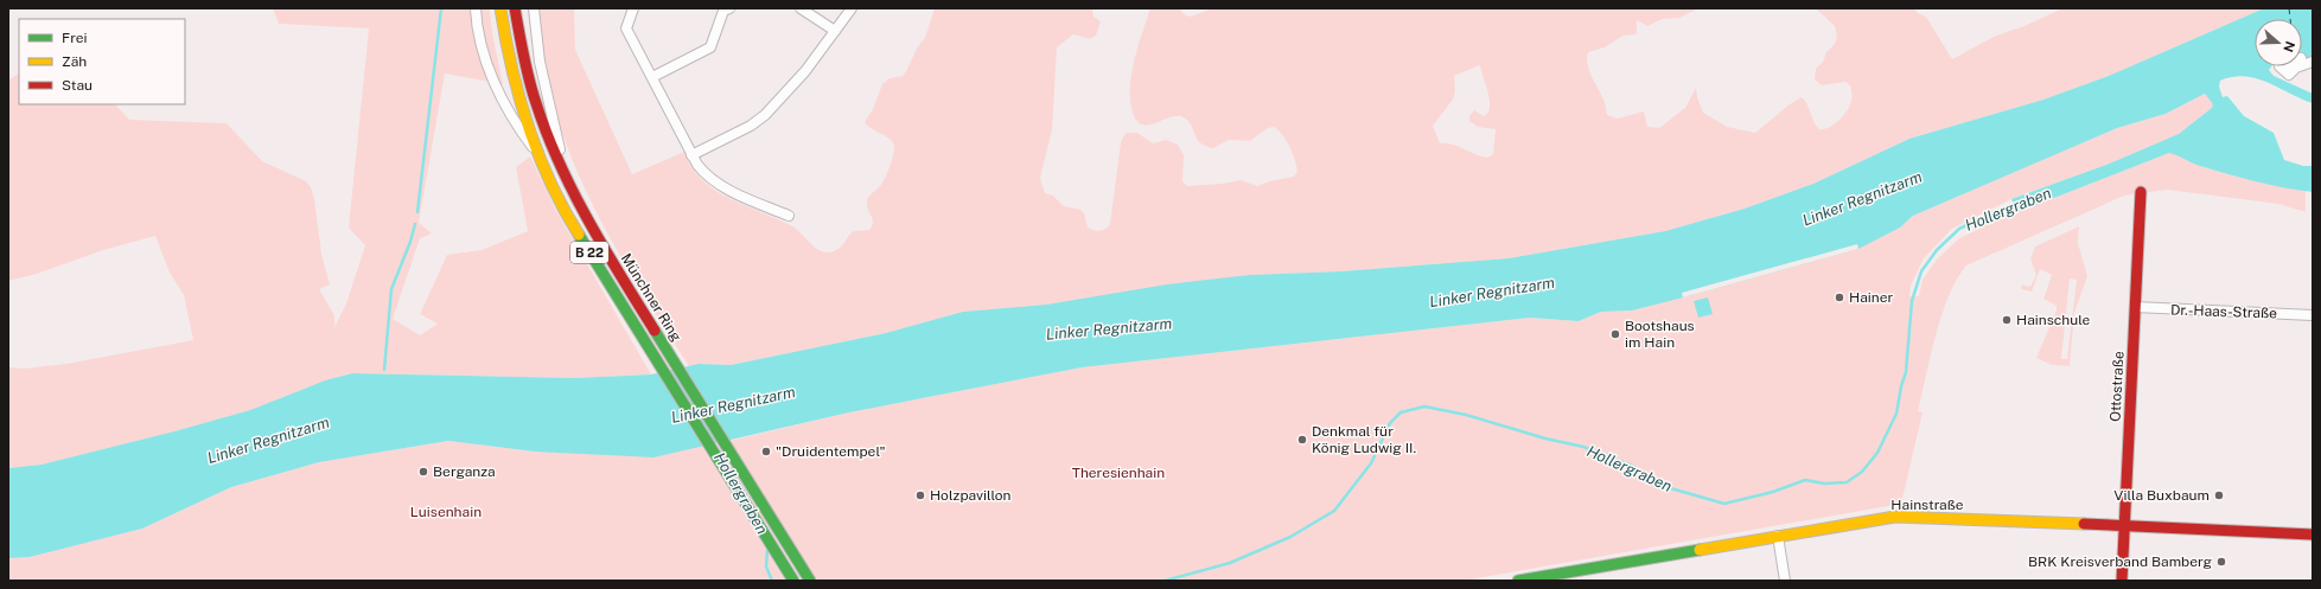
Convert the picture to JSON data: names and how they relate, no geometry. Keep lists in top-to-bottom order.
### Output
{
  "streets": {
    "main road": [
      "B 22",
      "Münchner Ring",
      "Ottostraße",
      "Hainstraße"
    ],
    "street": ["Dr.-Haas-Straße"]
  },
  "crossings": [
    ["Dr.-Haas-Straße", "Ottostraße"],
    ["Ottostraße", "Hainstraße"]
  ],
  "water": ["Linker Regnitzarm", "Hollergraben"],
  "parks": ["Theresienhain", "Luisenhain"],
  "places": [
    "Hainer",
    "Hainschule",
    "Bootshaus im Hain",
    "Denkmal für König Ludwig II.",
    "\"Druidentempel\"",
    "Berganza",
    "Holzpavillon",
    "Villa Buxbaum",
    "BRK Kreisverband Bamberg"
  ],
  "legend": ["Frei", "Zäh", "Stau"],
  "north": "right"
}
